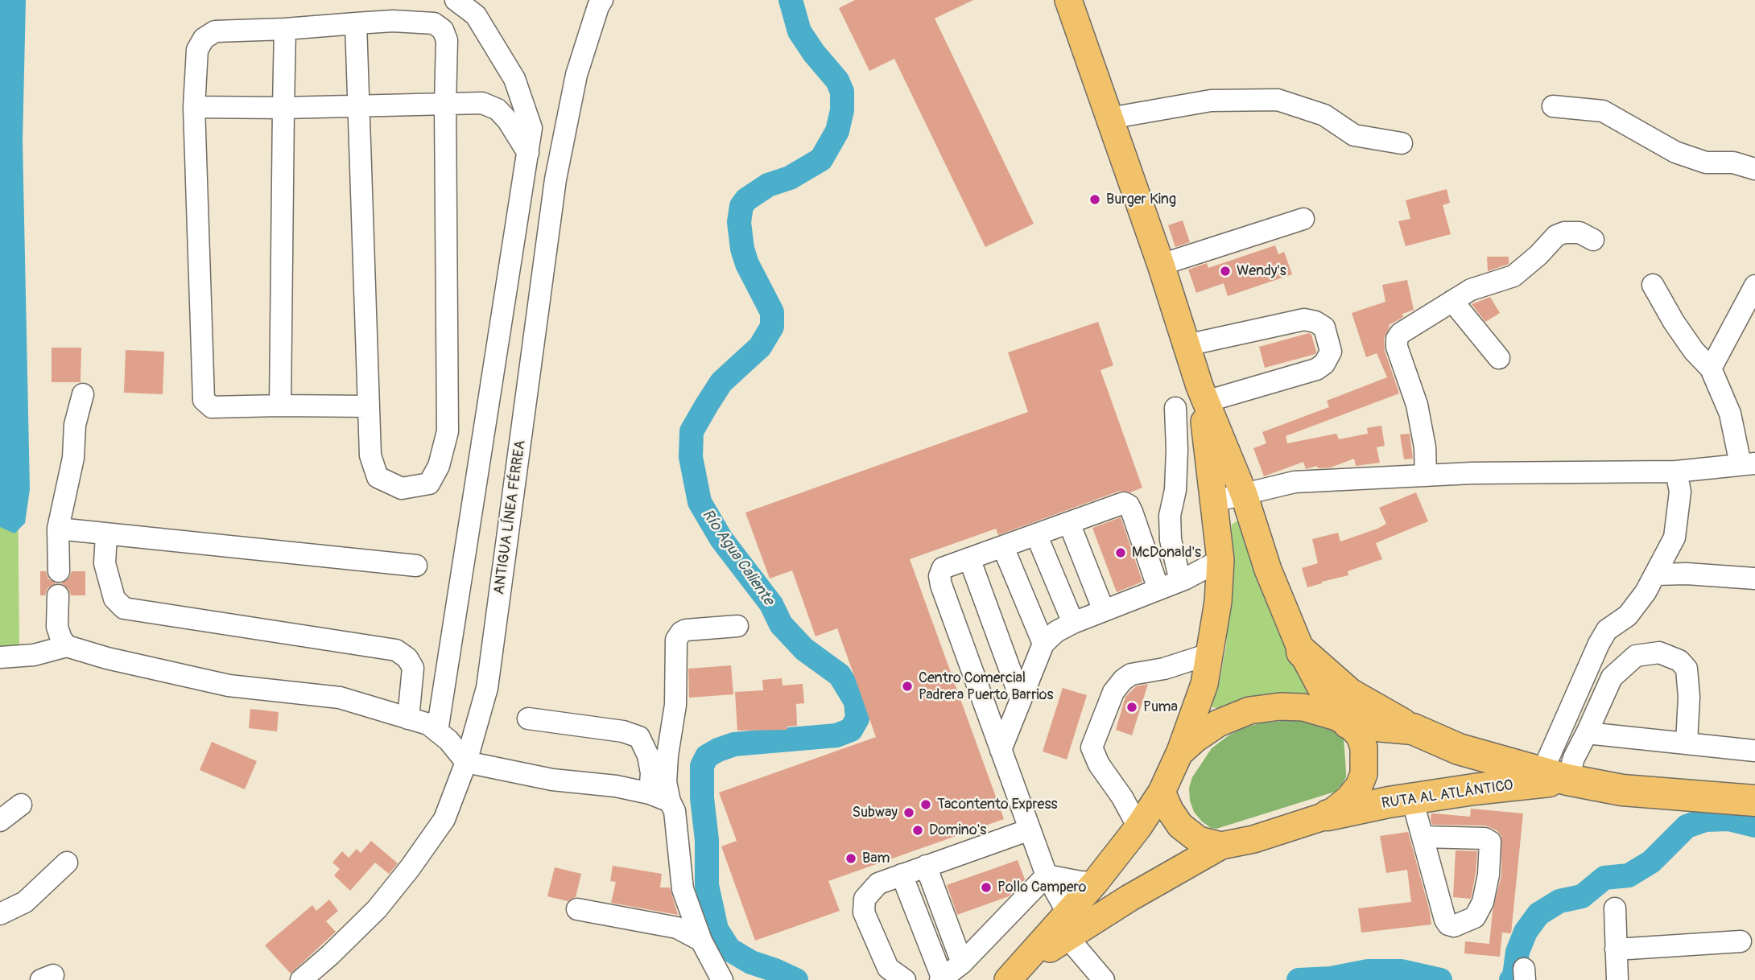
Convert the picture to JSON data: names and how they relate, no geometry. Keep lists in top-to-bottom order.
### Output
{
  "streets": {
    "highway": ["RUTA AL ATLÁNTICO"],
    "street": ["ANTIGUA LÍNEA FÉRREA"]
  },
  "water": ["Río Agua Caliente"],
  "places": [
    "Burger King",
    "Wendy's",
    "McDonald's",
    "Centro Comercial Padrera Puerto Barrios",
    "Puma",
    "Tacontento Express",
    "Subway",
    "Domino's",
    "Bam",
    "Pollo Campero"
  ]
}
